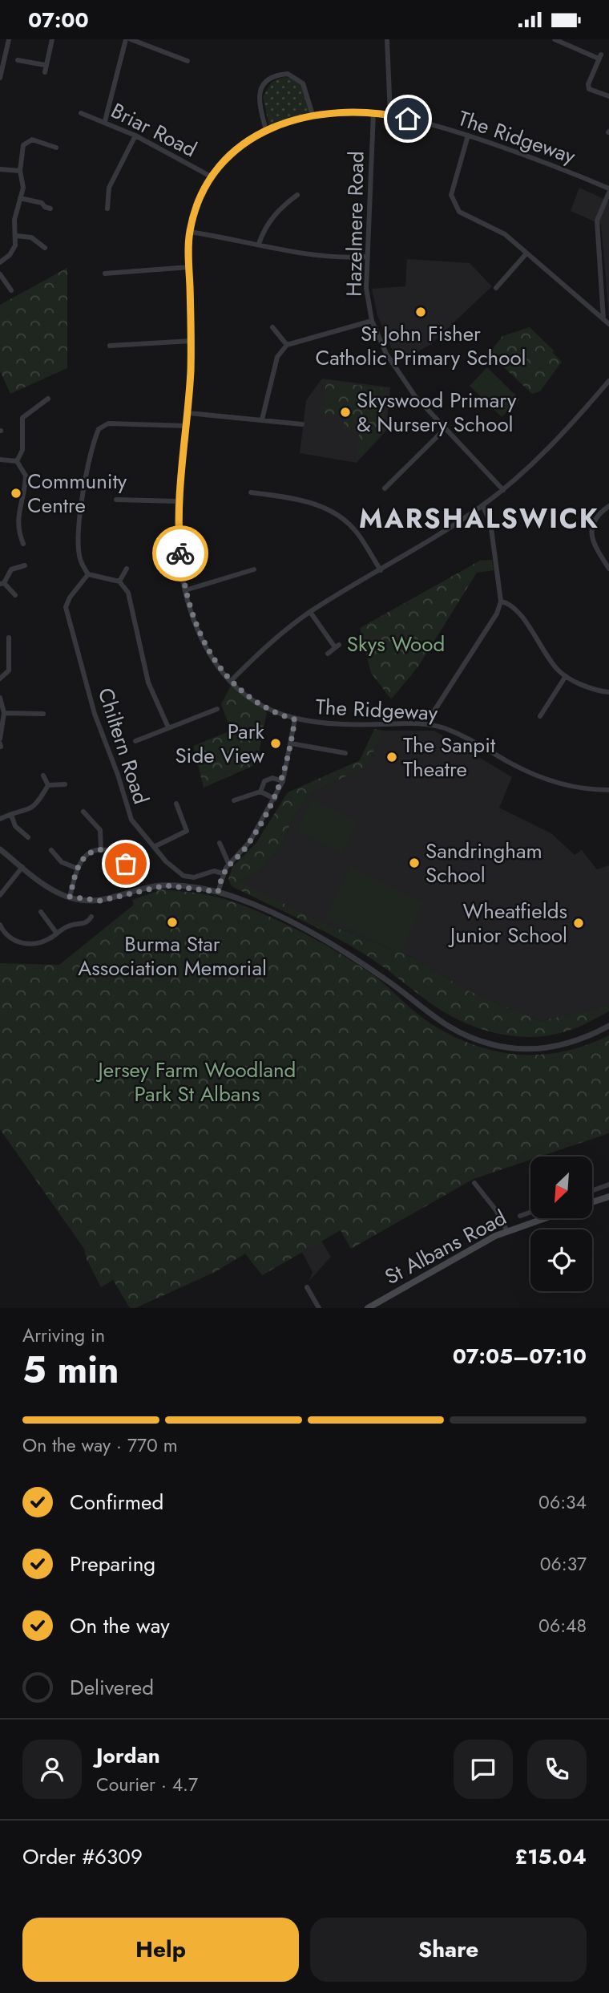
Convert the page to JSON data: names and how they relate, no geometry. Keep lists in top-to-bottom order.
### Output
{
  "streets": {
    "main road": ["St Albans Road"],
    "street": [
      "Briar Road",
      "The Ridgeway",
      "Hazelmere Road",
      "Chiltern Road"
    ]
  },
  "crossings": [
    ["Briar Road", "The Ridgeway"],
    ["The Ridgeway", "Hazelmere Road"]
  ],
  "districts": ["MARSHALSWICK"],
  "parks": ["Skys Wood", "Jersey Farm Woodland Park St Albans"],
  "places": [
    "St John Fisher Catholic Primary School",
    "Skyswood Primary & Nursery School",
    "Community Centre",
    "Park Side View",
    "The Sanpit Theatre",
    "Sandringham School",
    "Burma Star Association Memorial",
    "Wheatfields Junior School"
  ],
  "north": "bottom left",
  "page": {
    "status": "07:00",
    "heading": ["5 min", "Arriving in", "07:05–07:10"],
    "panel": [
      "Jordan",
      "Courier · 4.7",
      "Order #6309",
      "£15.04"
    ],
    "bar": "On the way · 770 m",
    "list": [
      ["Confirmed", "06:34"],
      ["Preparing", "06:37"],
      ["On the way", "06:48"],
      "Delivered"
    ],
    "buttons": ["Help", "Share"]
  }
}
